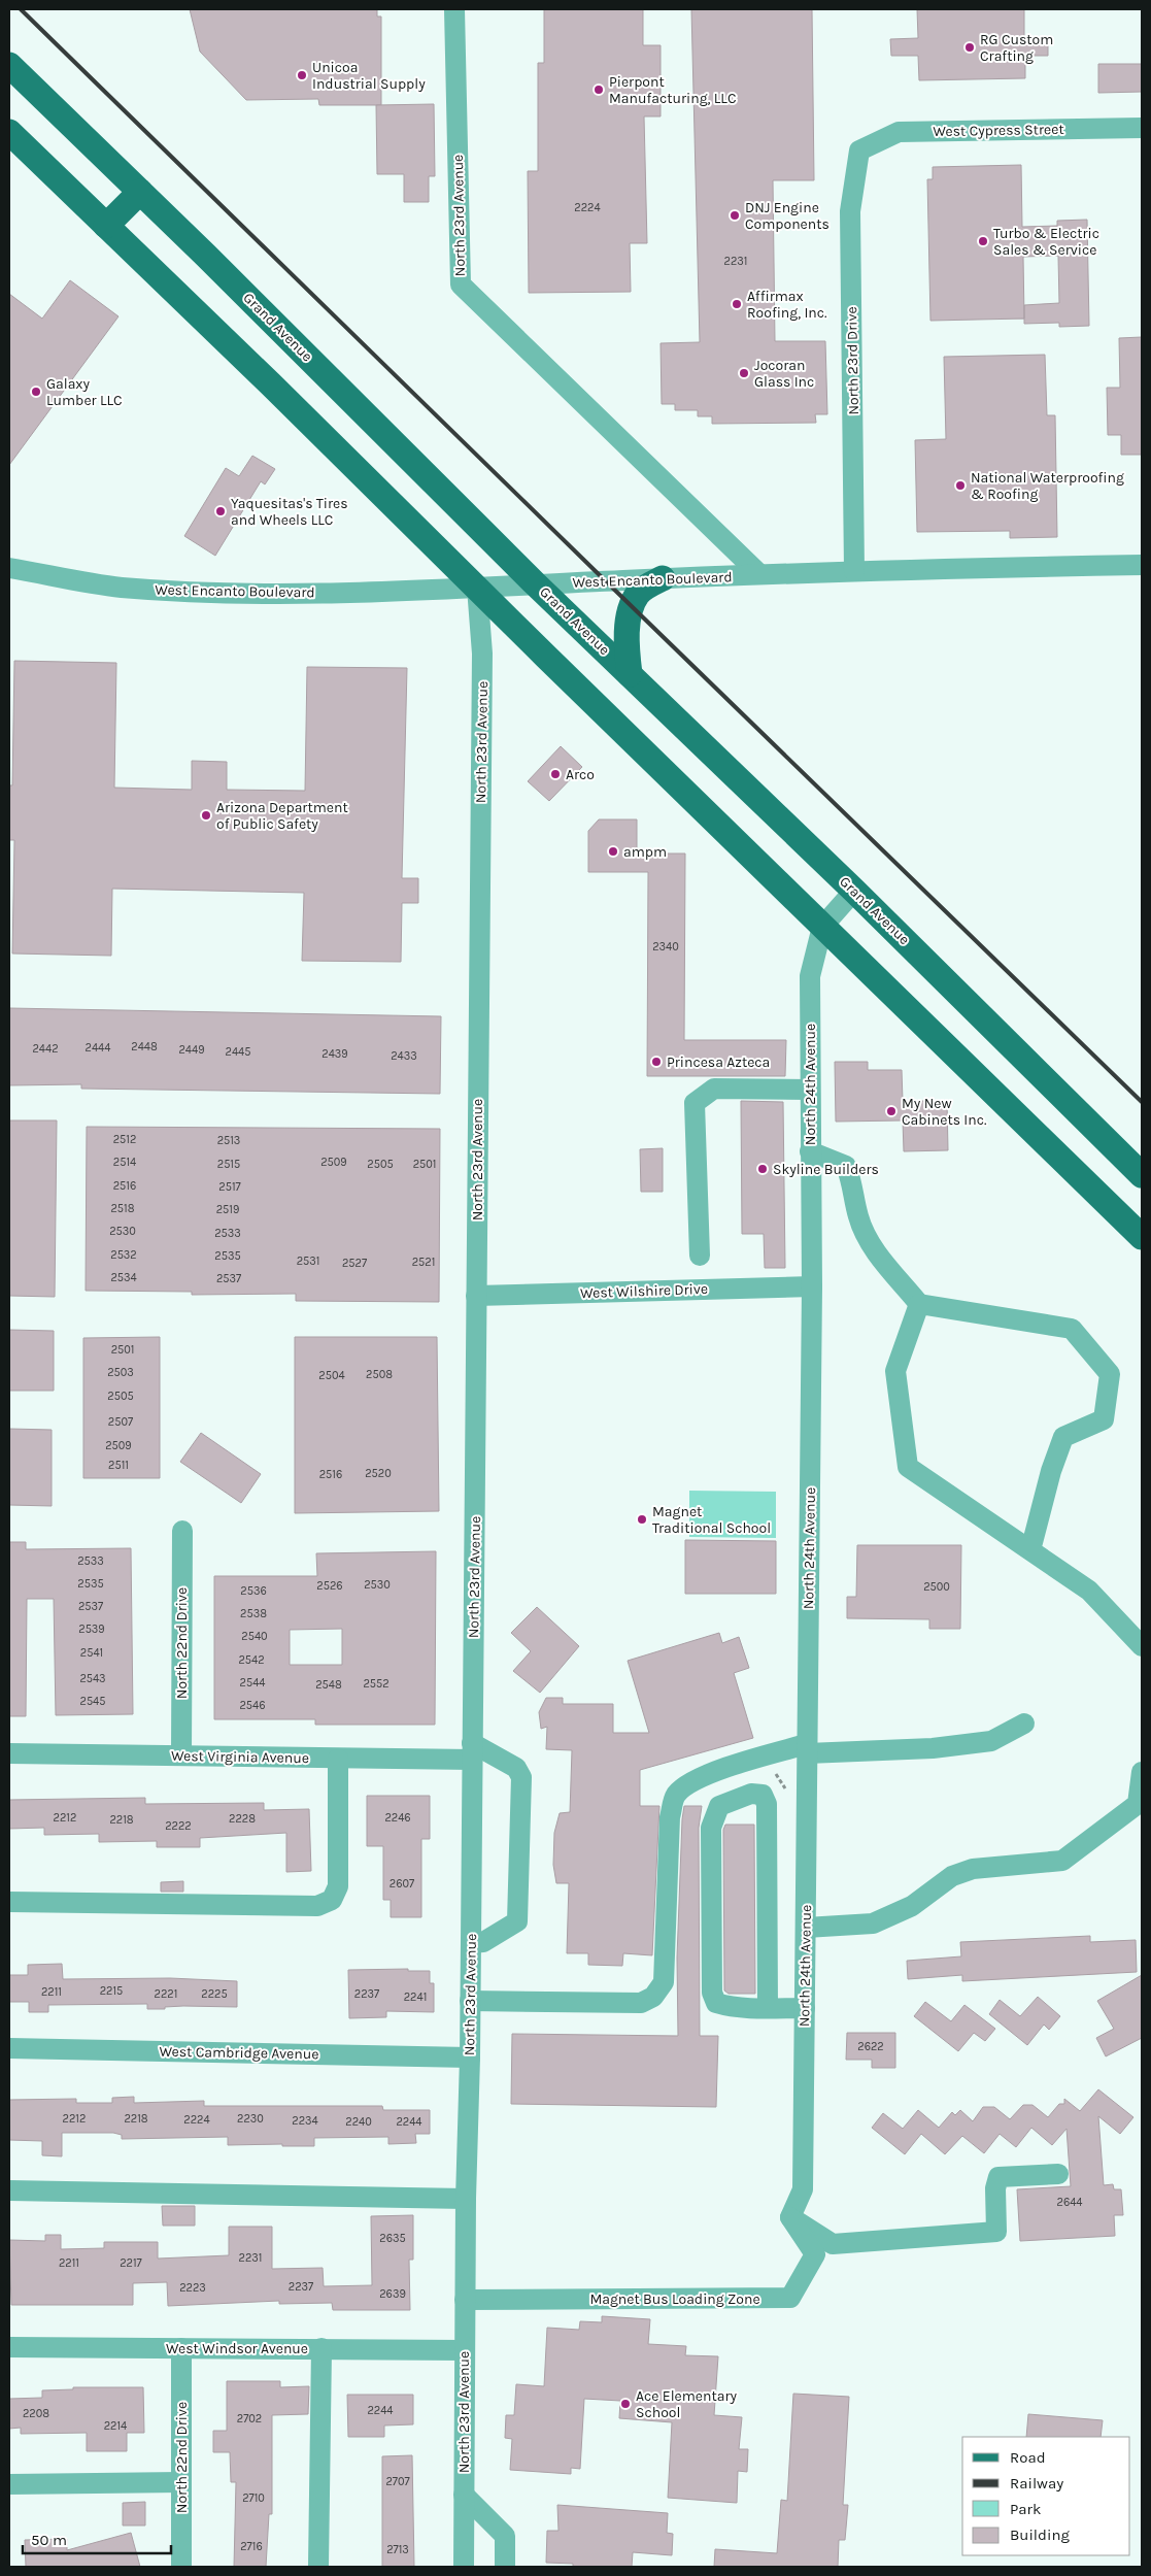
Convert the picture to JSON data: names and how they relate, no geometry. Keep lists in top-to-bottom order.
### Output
{
  "streets": {
    "main road": ["Grand Avenue"],
    "street": [
      "West Cypress Street",
      "North 23rd Avenue",
      "North 23rd Drive",
      "West Encanto Boulevard",
      "North 24th Avenue",
      "West Wilshire Drive",
      "North 22nd Drive",
      "West Virginia Avenue",
      "West Cambridge Avenue",
      "Magnet Bus Loading Zone",
      "West Windsor Avenue"
    ]
  },
  "crossings": [
    ["West Cypress Street", "North 23rd Drive"],
    ["North 23rd Avenue", "West Encanto Boulevard"],
    ["North 23rd Avenue", "West Wilshire Drive"],
    ["North 23rd Avenue", "West Virginia Avenue"],
    ["North 23rd Avenue", "West Cambridge Avenue"],
    ["North 23rd Avenue", "Magnet Bus Loading Zone"],
    ["North 23rd Avenue", "West Windsor Avenue"],
    ["Grand Avenue", "West Encanto Boulevard"],
    ["Grand Avenue", "North 24th Avenue"],
    ["North 23rd Drive", "West Encanto Boulevard"],
    ["North 24th Avenue", "West Wilshire Drive"],
    ["North 24th Avenue", "Magnet Bus Loading Zone"],
    ["North 22nd Drive", "West Virginia Avenue"],
    ["North 22nd Drive", "West Windsor Avenue"]
  ],
  "places": [
    "RG Custom Crafting",
    "Unicoa Industrial Supply",
    "Pierpont Manufacturing, LLC",
    "DNJ Engine Components",
    "Turbo & Electric Sales & Service",
    "Affirmax Roofing, Inc.",
    "Jocoran Glass Inc",
    "Galaxy Lumber LLC",
    "National Waterproofing & Roofing",
    "Yaquesitas's Tires and Wheels LLC",
    "Arco",
    "Arizona Department of Public Safety",
    "ampm",
    "Princesa Azteca",
    "My New Cabinets Inc.",
    "Skyline Builders",
    "Magnet Traditional School",
    "Ace Elementary School"
  ],
  "house_numbers": [
    "2224",
    "2231",
    "2340",
    "2448",
    "2444",
    "2442",
    "2449",
    "2445",
    "2439",
    "2433",
    "2512",
    "2513",
    "2514",
    "2509",
    "2515",
    "2505",
    "2501",
    "2516",
    "2517",
    "2518",
    "2519",
    "2530",
    "2533",
    "2532",
    "2535",
    "2531",
    "2521",
    "2527",
    "2534",
    "2537",
    "2501",
    "2503",
    "2508",
    "2504",
    "2505",
    "2507",
    "2509",
    "2511",
    "2520",
    "2516",
    "2533",
    "2535",
    "2530",
    "2526",
    "2500",
    "2536",
    "2537",
    "2538",
    "2539",
    "2540",
    "2541",
    "2542",
    "2543",
    "2544",
    "2552",
    "2548",
    "2545",
    "2546",
    "2212",
    "2246",
    "2228",
    "2218",
    "2222",
    "2607",
    "2215",
    "2211",
    "2221",
    "2225",
    "2237",
    "2241",
    "2622",
    "2212",
    "2218",
    "2230",
    "2224",
    "2234",
    "2240",
    "2244",
    "2644",
    "2635",
    "2231",
    "2211",
    "2217",
    "2237",
    "2223",
    "2639",
    "2244",
    "2208",
    "2702",
    "2214",
    "2707",
    "2710",
    "2716",
    "2713"
  ],
  "legend": [
    "Road",
    "Railway",
    "Park",
    "Building"
  ],
  "scale_bar": "50 m"
}
